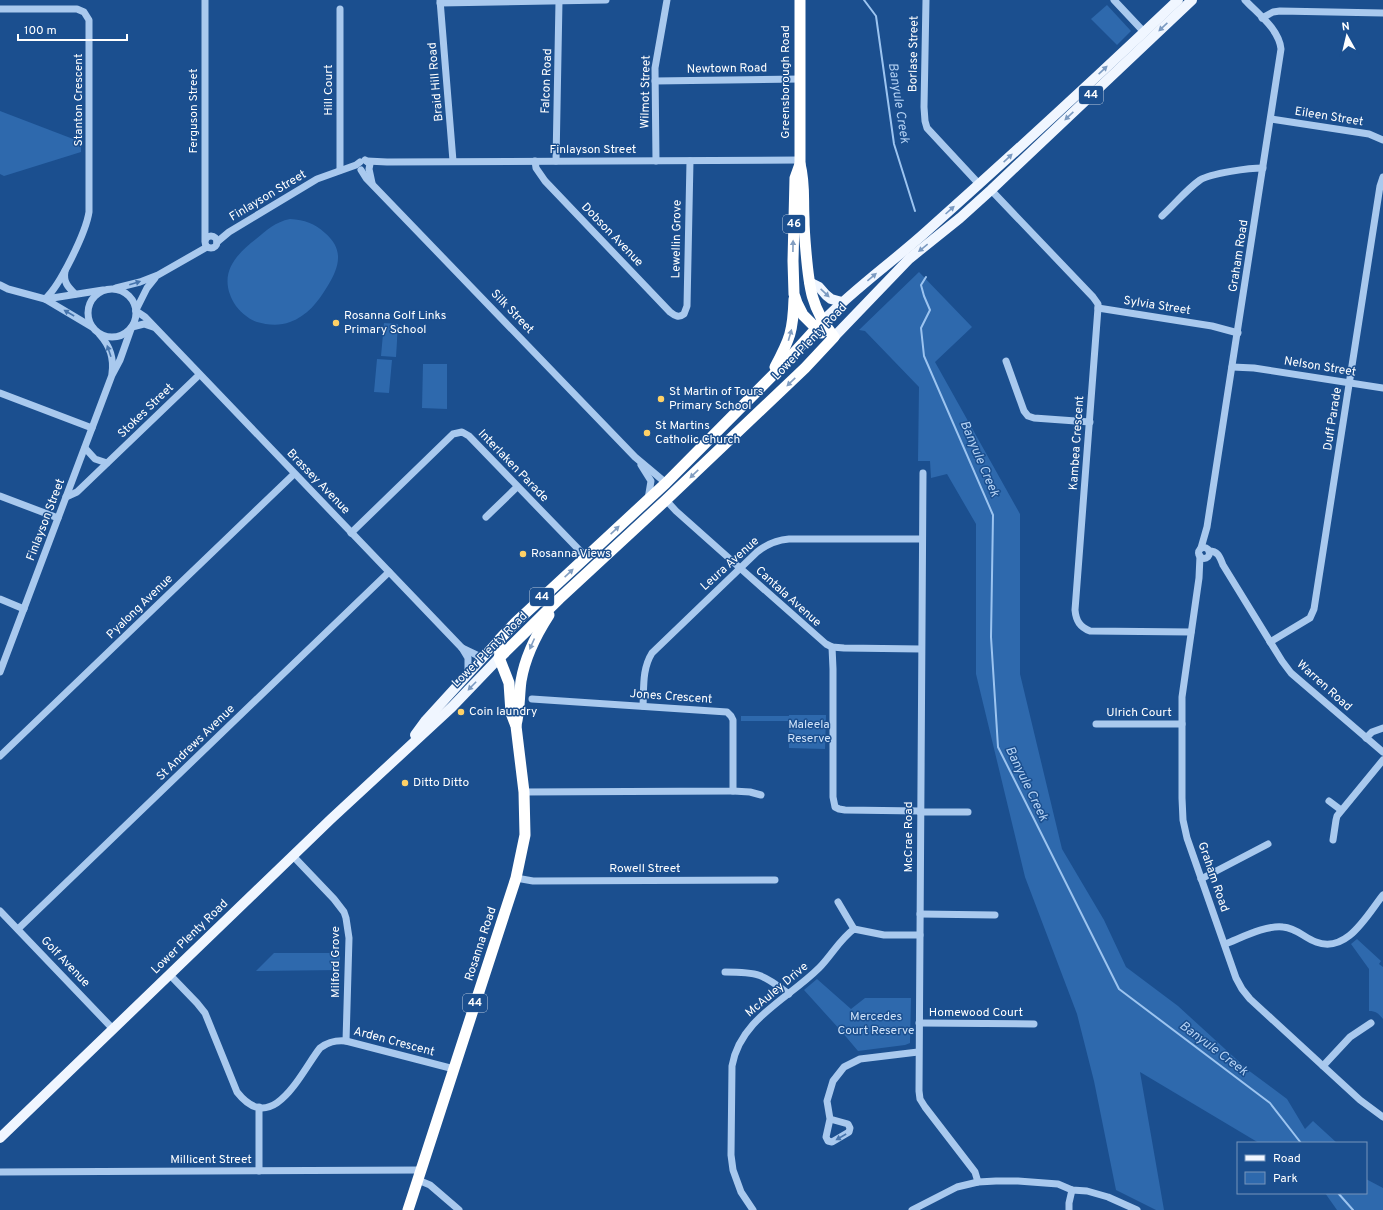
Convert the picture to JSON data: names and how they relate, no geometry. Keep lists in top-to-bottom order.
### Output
{
  "streets": {
    "highway": [
      "Greensborough Road",
      "44",
      "46",
      "Lower Plenty Road",
      "Rosanna Road"
    ],
    "street": [
      "Borlase Street",
      "Newtown Road",
      "Falcon Road",
      "Braid Hill Road",
      "Hill Court",
      "Wilmot Street",
      "Stanton Crescent",
      "Ferguson Street",
      "Eileen Street",
      "Finlayson Street",
      "Dobson Avenue",
      "Lewellin Grove",
      "Graham Road",
      "Sylvia Street",
      "Silk Street",
      "Nelson Street",
      "Stokes Street",
      "Duff Parade",
      "Kambea Crescent",
      "Interlaken Parade",
      "Brassey Avenue",
      "Leura Avenue",
      "Cantala Avenue",
      "Pyalong Avenue",
      "Warren Road",
      "Jones Crescent",
      "Ulrich Court",
      "St Andrews Avenue",
      "McCrae Road",
      "Rowell Street",
      "Golf Avenue",
      "Milford Grove",
      "McAuley Drive",
      "Homewood Court",
      "Arden Crescent",
      "Millicent Street"
    ]
  },
  "crossings": [
    ["Borlase Street", "Lower Plenty Road"],
    ["Newtown Road", "Greensborough Road"],
    ["Newtown Road", "Wilmot Street"],
    ["Falcon Road", "Finlayson Street"],
    ["Braid Hill Road", "Finlayson Street"],
    ["Greensborough Road", "Finlayson Street"],
    ["Greensborough Road", "46"],
    ["Greensborough Road", "Lower Plenty Road"],
    ["Hill Court", "Finlayson Street"],
    ["Wilmot Street", "Finlayson Street"],
    ["Ferguson Street", "Finlayson Street"],
    ["Eileen Street", "Graham Road"],
    ["Finlayson Street", "Dobson Avenue"],
    ["Finlayson Street", "Lewellin Grove"],
    ["Finlayson Street", "Silk Street"],
    ["Finlayson Street", "Stokes Street"],
    ["Finlayson Street", "Brassey Avenue"],
    ["46", "Lower Plenty Road"],
    ["Dobson Avenue", "Lewellin Grove"],
    ["Graham Road", "Sylvia Street"],
    ["Graham Road", "Nelson Street"],
    ["Graham Road", "Kambea Crescent"],
    ["Graham Road", "Warren Road"],
    ["Graham Road", "Ulrich Court"],
    ["Sylvia Street", "Kambea Crescent"],
    ["Silk Street", "Lower Plenty Road"],
    ["Lower Plenty Road", "Interlaken Parade"],
    ["Lower Plenty Road", "Brassey Avenue"],
    ["Lower Plenty Road", "Cantala Avenue"],
    ["Lower Plenty Road", "Rosanna Road"],
    ["Lower Plenty Road", "Golf Avenue"],
    ["Lower Plenty Road", "Milford Grove"],
    ["Nelson Street", "Duff Parade"],
    ["Stokes Street", "Brassey Avenue"],
    ["Duff Parade", "Warren Road"],
    ["Interlaken Parade", "Brassey Avenue"],
    ["Brassey Avenue", "Pyalong Avenue"],
    ["Brassey Avenue", "St Andrews Avenue"],
    ["Leura Avenue", "Cantala Avenue"],
    ["Leura Avenue", "Jones Crescent"],
    ["Leura Avenue", "McCrae Road"],
    ["St Andrews Avenue", "Golf Avenue"],
    ["McCrae Road", "Homewood Court"],
    ["Rowell Street", "Rosanna Road"],
    ["Rosanna Road", "Arden Crescent"],
    ["Rosanna Road", "Millicent Street"],
    ["Milford Grove", "Arden Crescent"]
  ],
  "water": ["Banyule Creek"],
  "parks": ["Maleela Reserve", "Mercedes Court Reserve"],
  "places": [
    "Rosanna Golf Links Primary School",
    "St Martin of Tours Primary School",
    "St Martins Catholic Church",
    "Rosanna Views",
    "Coin laundry",
    "Ditto Ditto"
  ],
  "legend": ["Road", "Park"],
  "scale_bar": "100 m",
  "north": "top"
}
